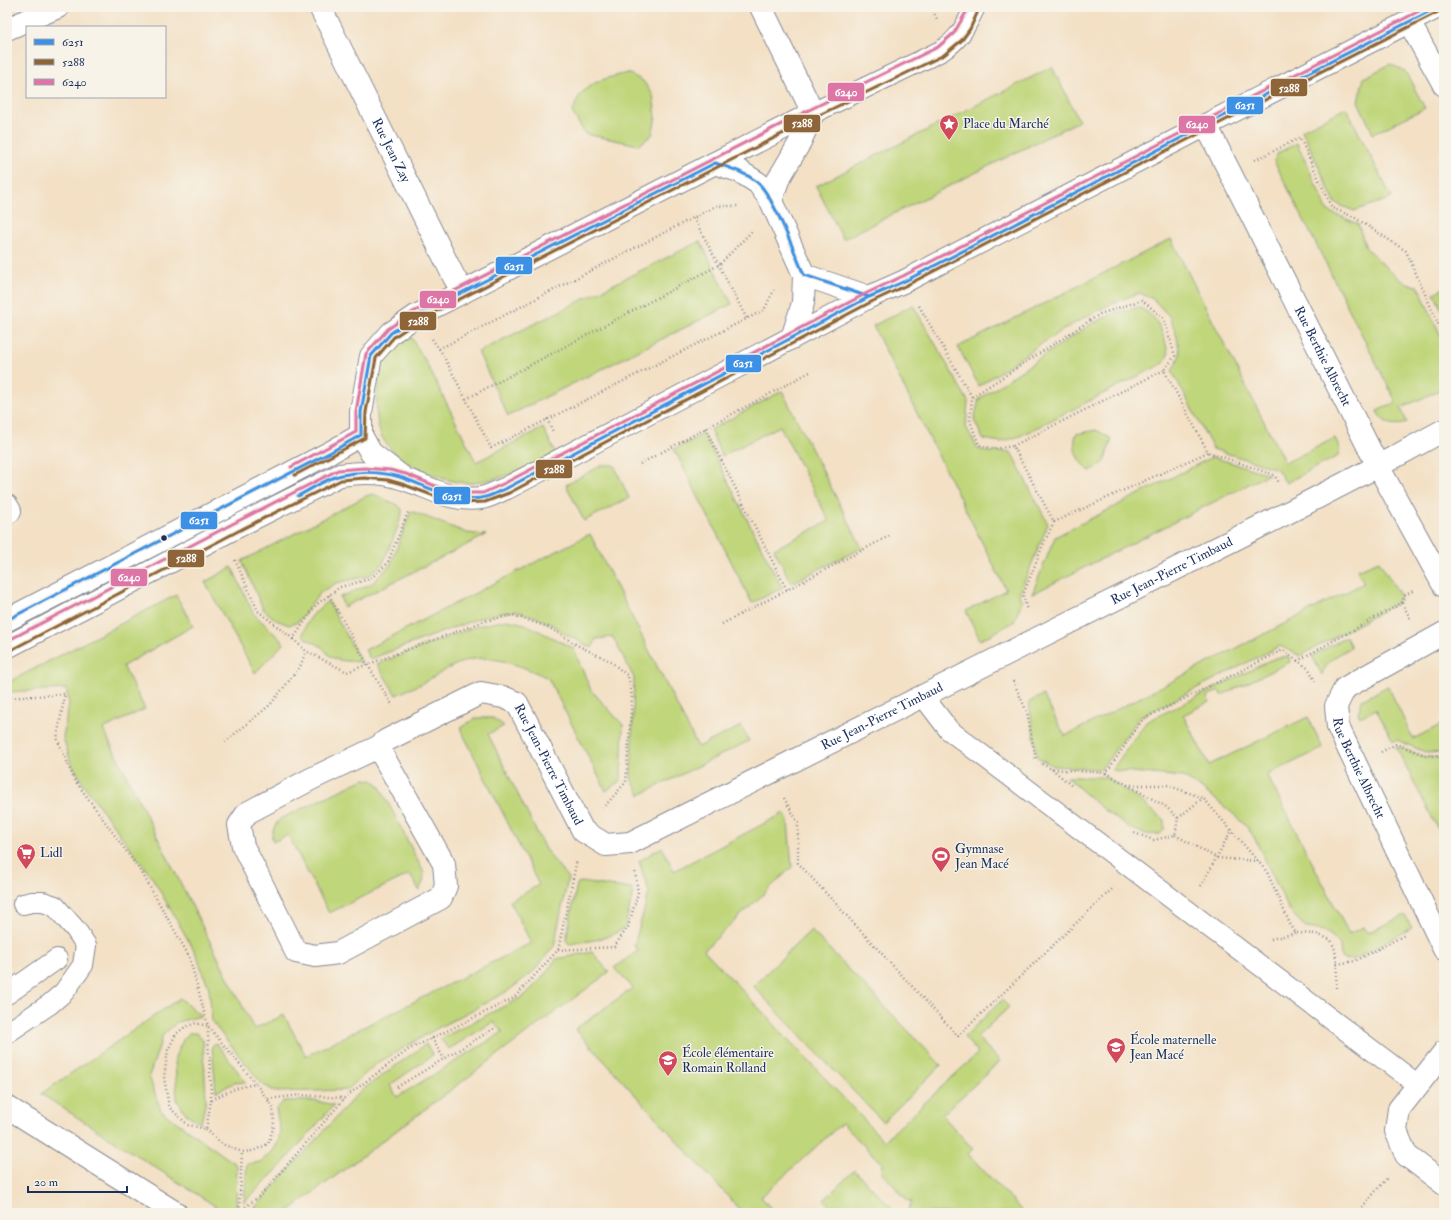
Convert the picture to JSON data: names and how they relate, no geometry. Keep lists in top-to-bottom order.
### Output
{
  "streets": {
    "street": ["Rue Jean Zay", "Rue Berthie Albrecht", "Rue Jean-Pierre Timbaud"]
  },
  "crossings": [
    ["Rue Berthie Albrecht", "Rue Jean-Pierre Timbaud"]
  ],
  "places": {
    "place": ["Place du Marché"],
    "supermarket": ["Lidl"],
    "sports": ["Gymnase Jean Macé"],
    "school or university": ["École maternelle Jean Macé", "École élémentaire Romain Rolland"]
  },
  "lines": ["transit line 6251", "transit line 6240", "transit line 5288"],
  "legend": ["6251", "5288", "6240"],
  "scale_bar": "20 m"
}
